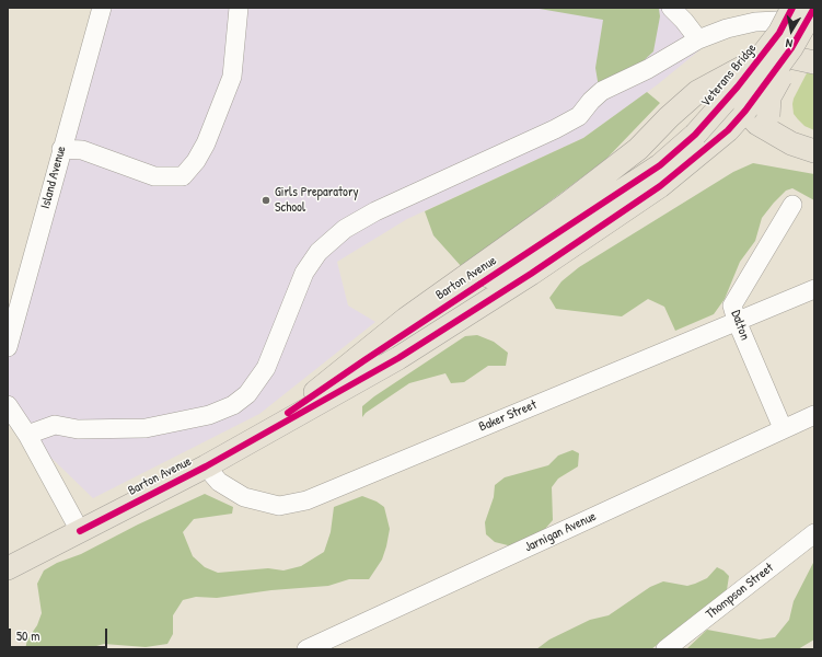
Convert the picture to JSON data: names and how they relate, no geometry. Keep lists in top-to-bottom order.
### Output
{
  "streets": {
    "main road": ["Veterans Bridge", "Barton Avenue"],
    "street": [
      "Island Avenue",
      "Dalton",
      "Baker Street",
      "Jarnigan Avenue",
      "Thompson Street"
    ]
  },
  "crossings": [
    ["Veterans Bridge", "Barton Avenue"],
    ["Barton Avenue", "Baker Street"],
    ["Dalton", "Baker Street"],
    ["Dalton", "Jarnigan Avenue"]
  ],
  "places": ["Girls Preparatory School"],
  "scale_bar": "50 m",
  "north": "bottom"
}
